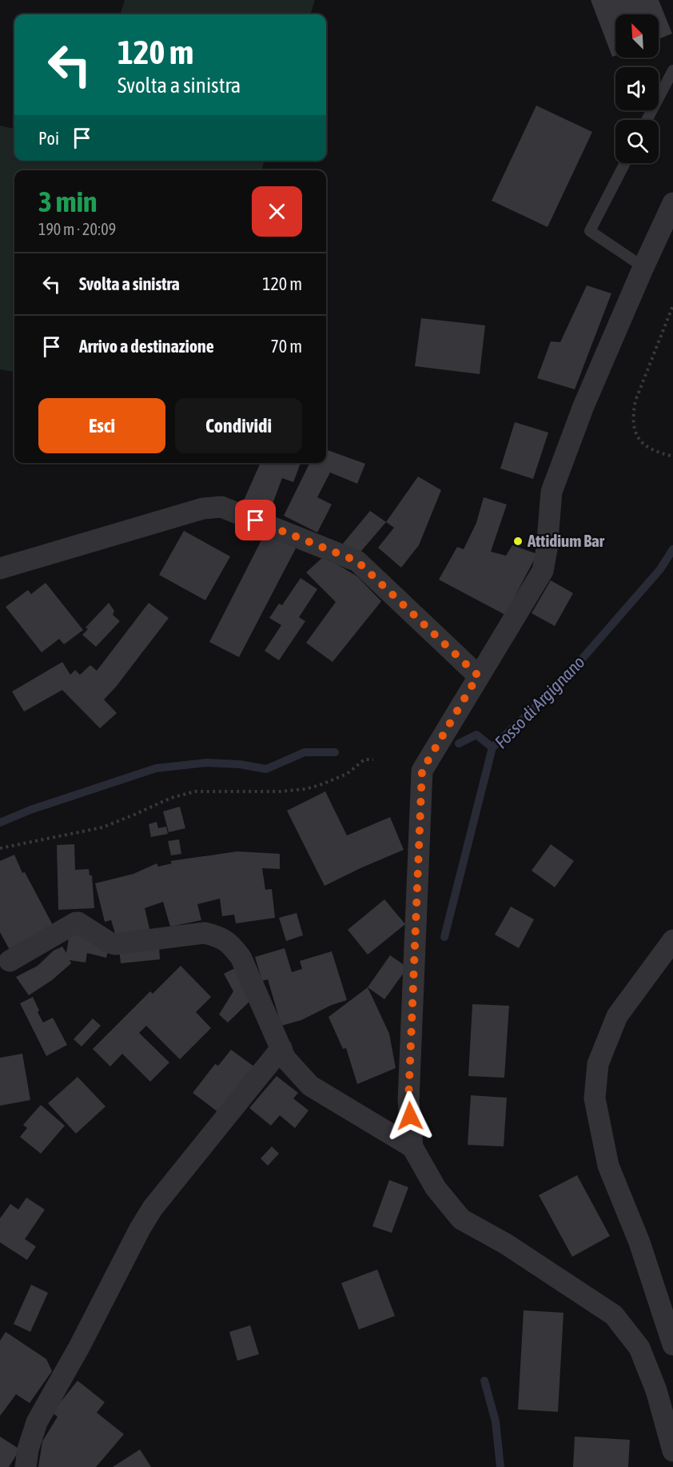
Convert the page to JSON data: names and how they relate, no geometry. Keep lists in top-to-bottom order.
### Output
{
  "water": ["Fosso di Argignano"],
  "places": ["Attidium Bar"],
  "north": "top left",
  "page": {
    "turn": ["120 m", "Svolta a sinistra"],
    "then": "Poi",
    "heading": ["3 min", "190 m · 20:09"],
    "list": [
      {
        "name": "Svolta a sinistra",
        "value": "120 m"
      },
      {
        "name": "Arrivo a destinazione",
        "value": "70 m"
      }
    ],
    "buttons": ["Esci", "Condividi"]
  }
}
